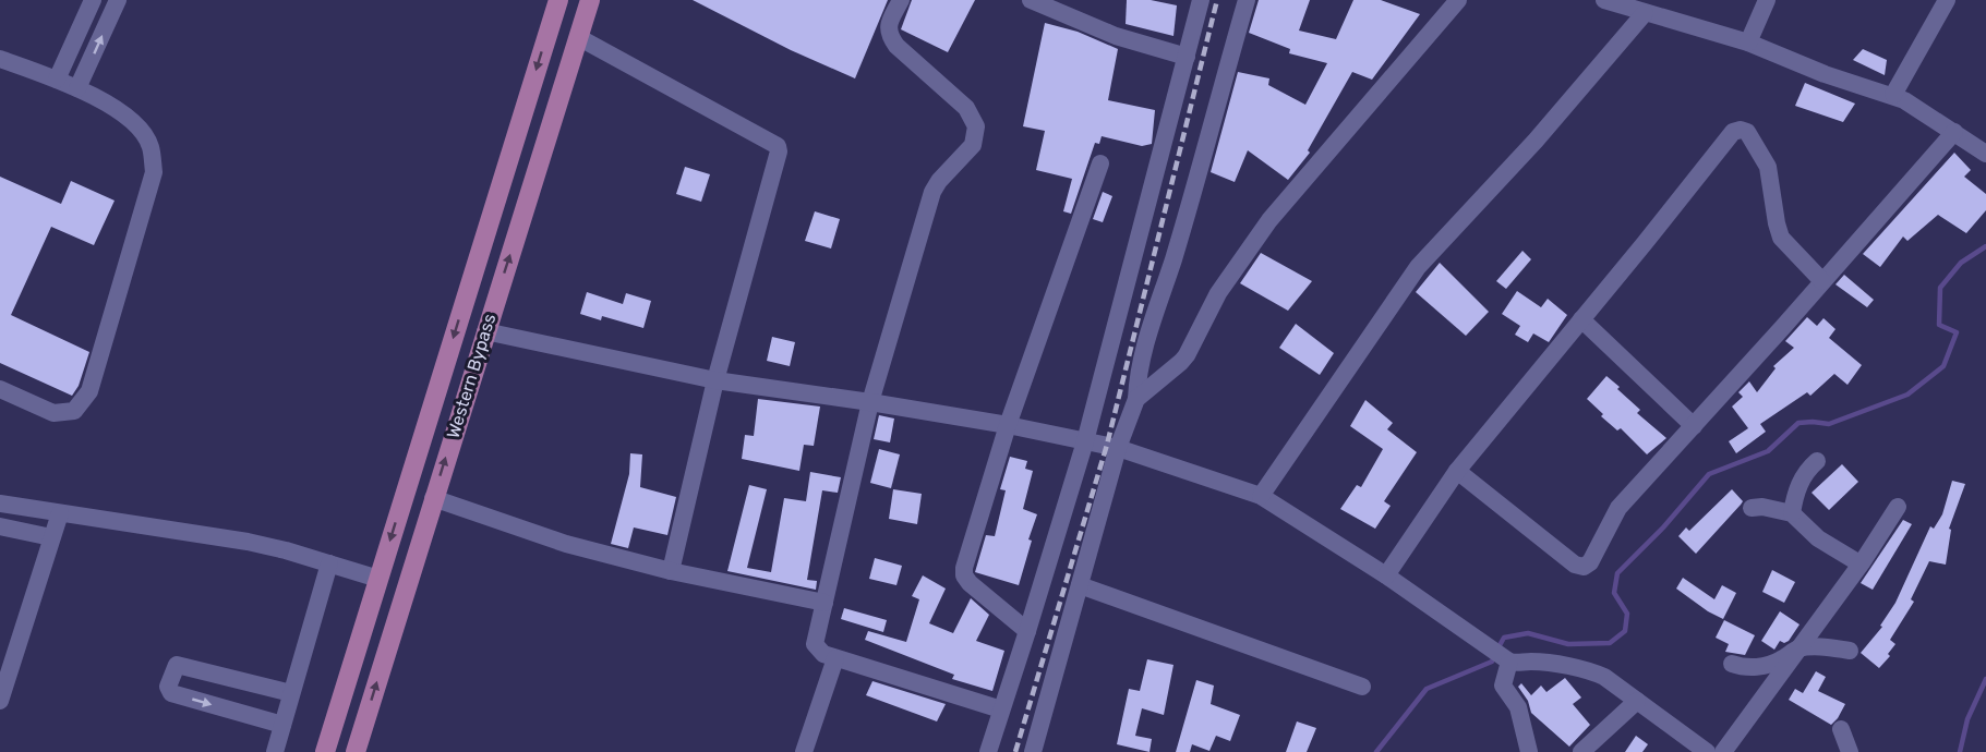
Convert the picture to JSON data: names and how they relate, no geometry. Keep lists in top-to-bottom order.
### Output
{
  "streets": {
    "main road": ["Western Bypass"]
  }
}
